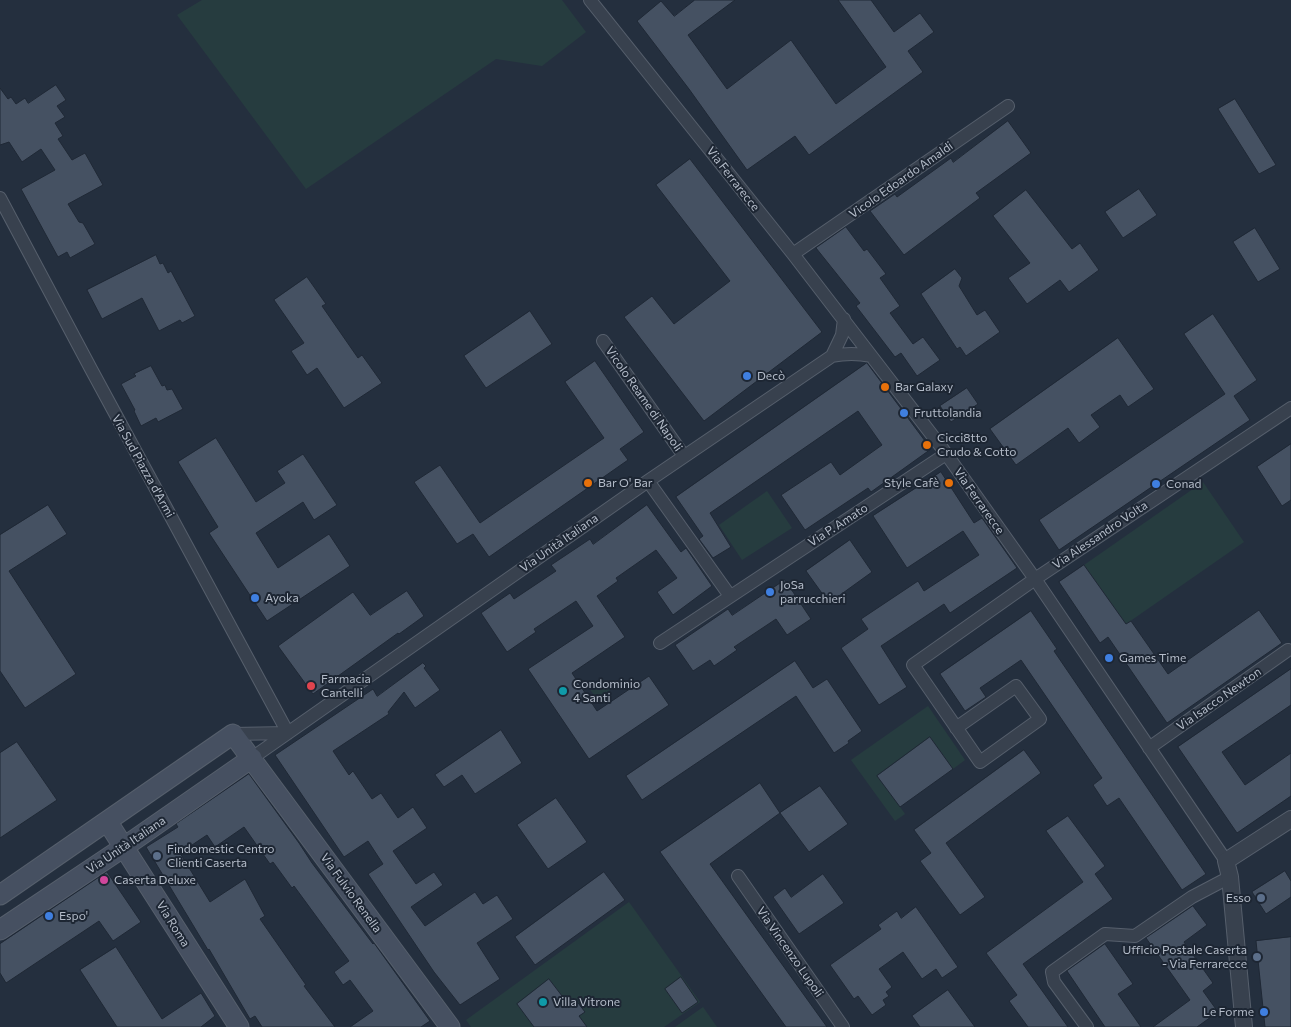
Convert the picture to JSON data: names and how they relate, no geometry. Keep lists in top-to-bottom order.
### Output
{
  "streets": {
    "main road": ["Via Unità Italiana", "Via Fulvio Renella", "Via Roma"],
    "street": [
      "Via Ferrarecce",
      "Vicolo Edoardo Amaldi",
      "Vicolo Reame di Napoli",
      "Via Sud Piazza d'Armi",
      "Via P. Amato",
      "Via Alessandro Volta",
      "Via Isacco Newton",
      "Via Vincenzo Lupoli"
    ]
  },
  "crossings": [
    ["Via Ferrarecce", "Vicolo Edoardo Amaldi"],
    ["Via Ferrarecce", "Via P. Amato"],
    ["Via Ferrarecce", "Via Alessandro Volta"],
    ["Via Ferrarecce", "Via Unità Italiana"],
    ["Via Ferrarecce", "Via Isacco Newton"],
    ["Vicolo Reame di Napoli", "Via Unità Italiana"],
    ["Via Sud Piazza d'Armi", "Via Unità Italiana"],
    ["Via Unità Italiana", "Via Fulvio Renella"],
    ["Via Unità Italiana", "Via Roma"]
  ],
  "places": [
    "Decò",
    "Bar Galaxy",
    "Fruttolandia",
    "Cicci8tto Crudo & Cotto",
    "Bar O' Bar",
    "Style Cafè",
    "Conad",
    "JoSa parrucchieri",
    "Ayoka",
    "Games Time",
    "Farmacia Cantelli",
    "Condominio 4 Santi",
    "Findomestic Centro Clienti Caserta",
    "Caserta Deluxe",
    "Esso",
    "Espo'",
    "Ufficio Postale Caserta - Via Ferrarecce",
    "Villa Vitrone",
    "Le Forme"
  ]
}
